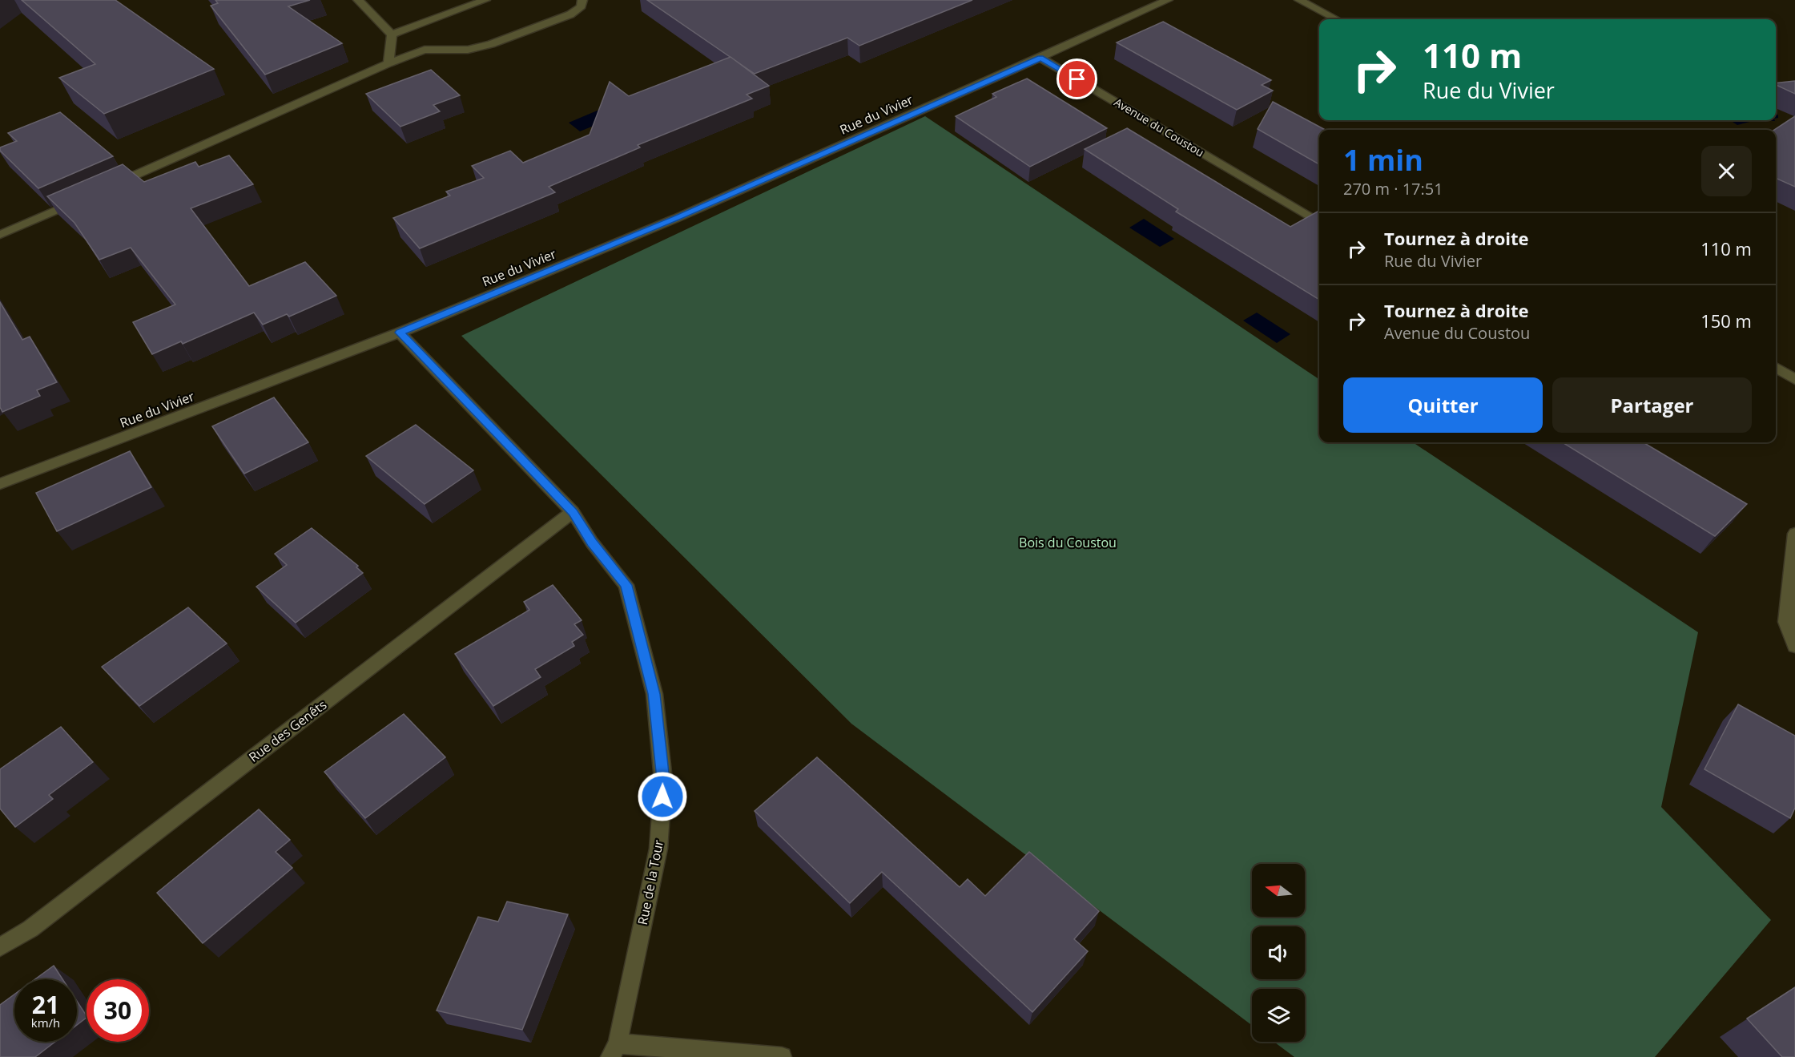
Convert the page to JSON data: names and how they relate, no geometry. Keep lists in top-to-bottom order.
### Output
{
  "streets": {
    "street": [
      "Rue du Vivier",
      "Avenue du Coustou",
      "Rue des Genêts",
      "Rue de la Tour"
    ]
  },
  "crossings": [
    ["Rue du Vivier", "Avenue du Coustou"],
    ["Rue du Vivier", "Rue de la Tour"],
    ["Rue des Genêts", "Rue de la Tour"]
  ],
  "parks": ["Bois du Coustou"],
  "north": "left",
  "page": {
    "turn": ["110 m", "Rue du Vivier"],
    "heading": ["1 min", "270 m · 17:51"],
    "list": [
      {
        "name": "Tournez à droite",
        "note": "Rue du Vivier",
        "value": "110 m"
      },
      {
        "name": "Tournez à droite",
        "note": "Avenue du Coustou",
        "value": "150 m"
      }
    ],
    "buttons": ["Quitter", "Partager"],
    "speed": "21 km/h",
    "limit": "30"
  }
}
